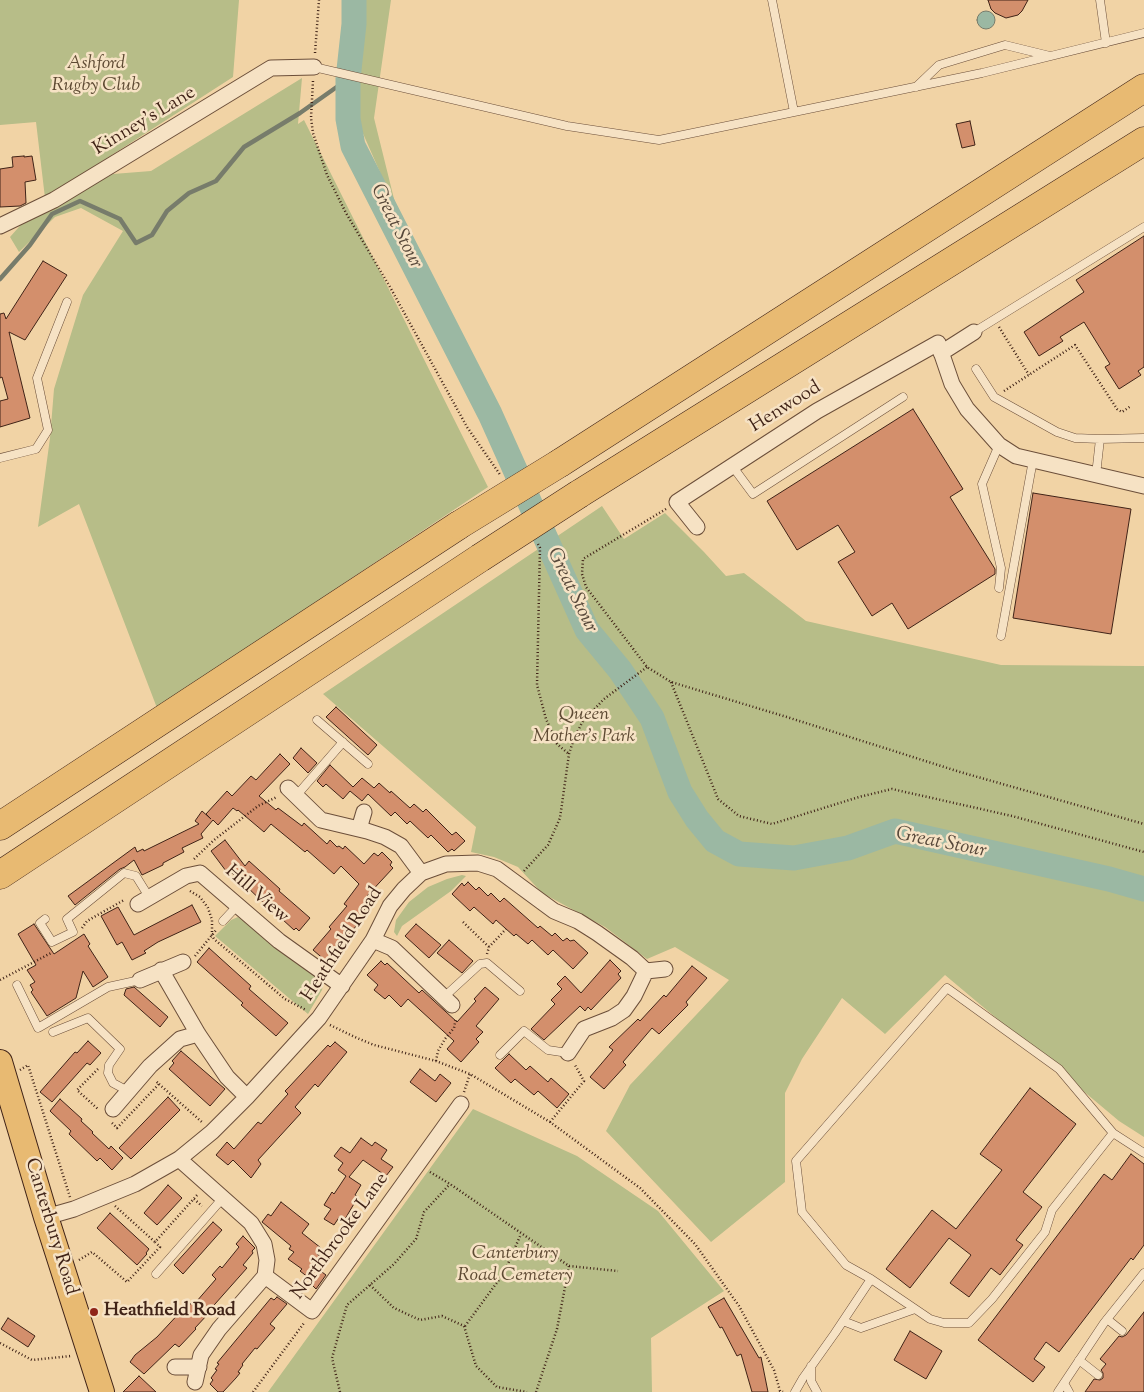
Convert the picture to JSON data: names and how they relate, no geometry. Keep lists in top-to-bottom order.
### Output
{
  "streets": {
    "main road": ["Canterbury Road"],
    "street": [
      "Kinney's Lane",
      "Henwood",
      "Hill View",
      "Heathfield Road",
      "Northbrooke Lane"
    ]
  },
  "crossings": [
    ["Hill View", "Heathfield Road"],
    ["Heathfield Road", "Canterbury Road"]
  ],
  "water": ["Great Stour"],
  "parks": ["Ashford Rugby Club", "Queen Mother’s Park", "Canterbury Road Cemetery"],
  "places": ["Heathfield Road"]
}
